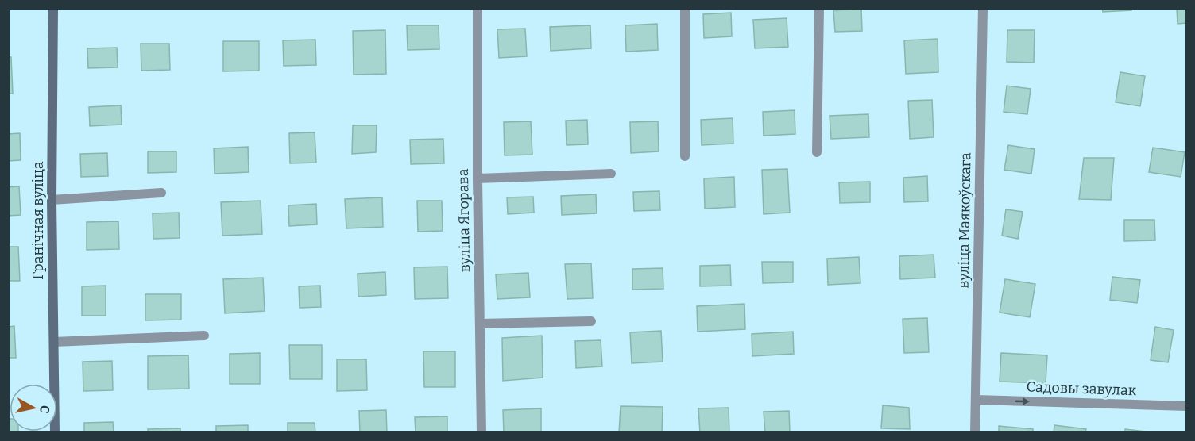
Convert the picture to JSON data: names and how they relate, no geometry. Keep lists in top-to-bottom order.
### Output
{
  "streets": {
    "main road": ["Гранічная вуліца"],
    "street": ["вуліца Ягорава", "вуліца Маякоўскага", "Садовы завулак"]
  },
  "crossings": [
    ["вуліца Маякоўскага", "Садовы завулак"]
  ],
  "one_way": ["Садовы завулак"],
  "north": "right"
}
